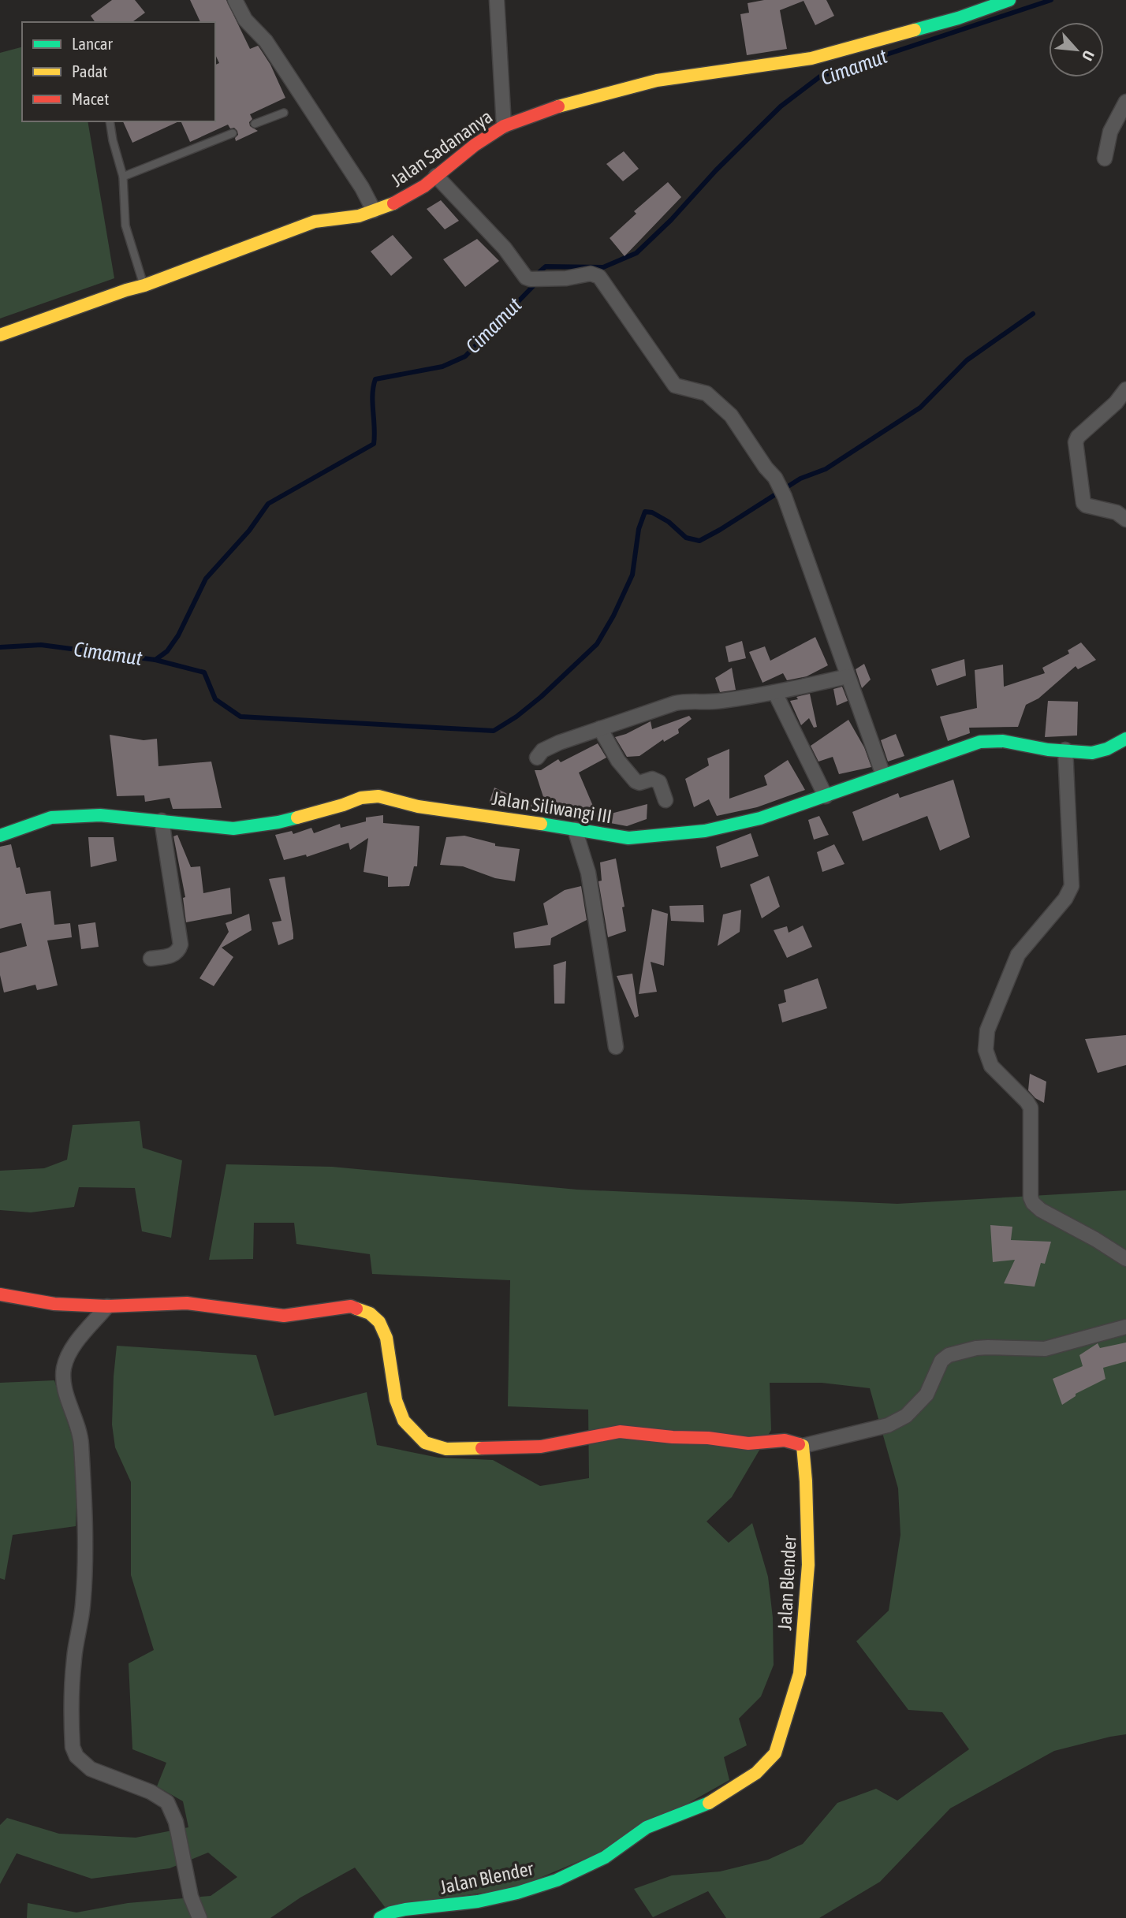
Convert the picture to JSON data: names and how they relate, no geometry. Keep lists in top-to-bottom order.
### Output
{
  "streets": {
    "street": ["Jalan Sadananya", "Jalan Siliwangi III", "Jalan Blender"]
  },
  "water": ["Cimamut"],
  "legend": ["Lancar", "Padat", "Macet"],
  "north": "bottom right"
}
